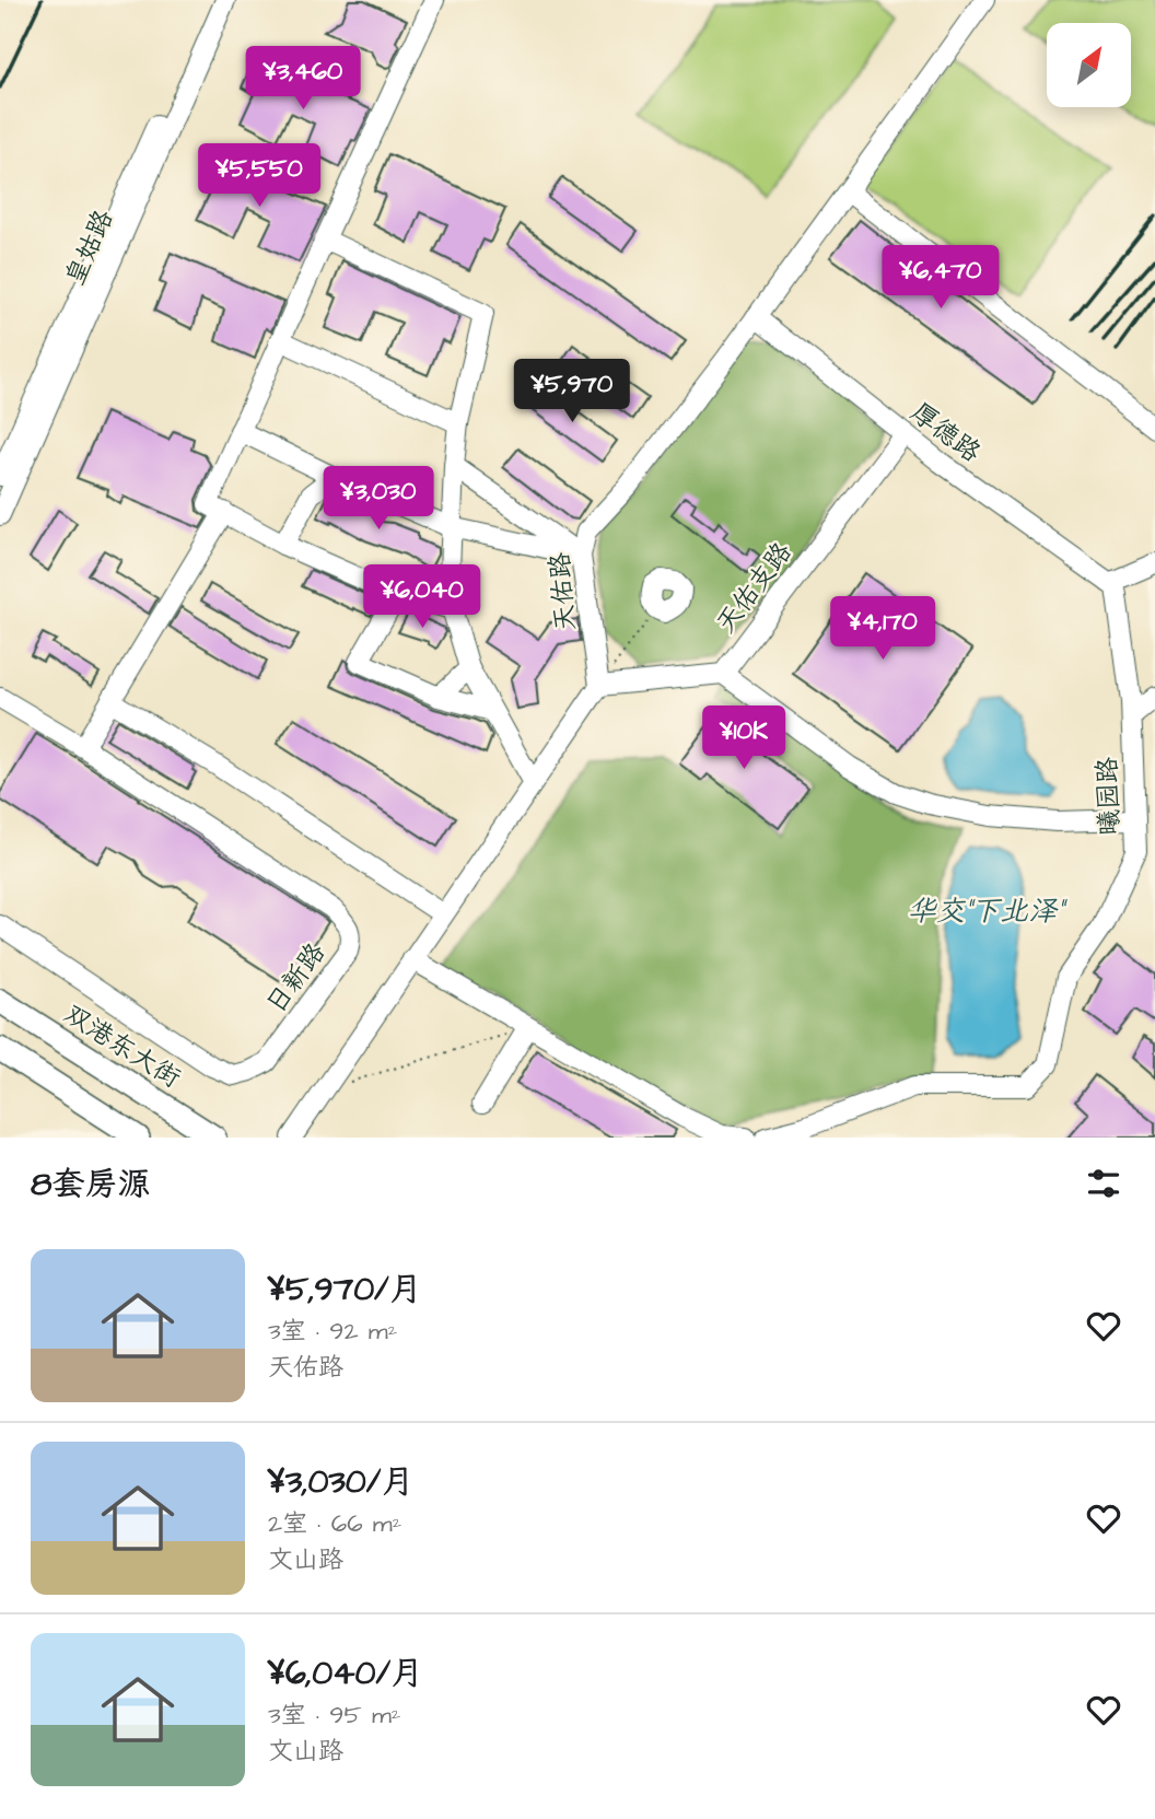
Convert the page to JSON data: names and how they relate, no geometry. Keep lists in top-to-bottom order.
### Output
{
  "streets": {
    "main road": ["双港东大街"],
    "street": [
      "皇姑路",
      "厚德路",
      "天佑支路",
      "天佑路",
      "曦园路",
      "日新路"
    ]
  },
  "crossings": [
    ["厚德路", "天佑支路"],
    ["厚德路", "天佑路"],
    ["厚德路", "曦园路"],
    ["天佑支路", "天佑路"]
  ],
  "water": ["华交“下北泽”"],
  "north": "top right",
  "page": {
    "price": [
      "¥3,460",
      "¥5,550",
      "¥6,470",
      "¥5,970",
      "¥3,030",
      "¥6,040",
      "¥4,170",
      "¥10K"
    ],
    "heading": "8套房源",
    "list": [
      {
        "name": "¥5,970/月",
        "note": "3室 · 92 m² · 天佑路"
      },
      {
        "name": "¥3,030/月",
        "note": "2室 · 66 m² · 文山路"
      },
      {
        "name": "¥6,040/月",
        "note": "3室 · 95 m² · 文山路"
      }
    ]
  }
}
